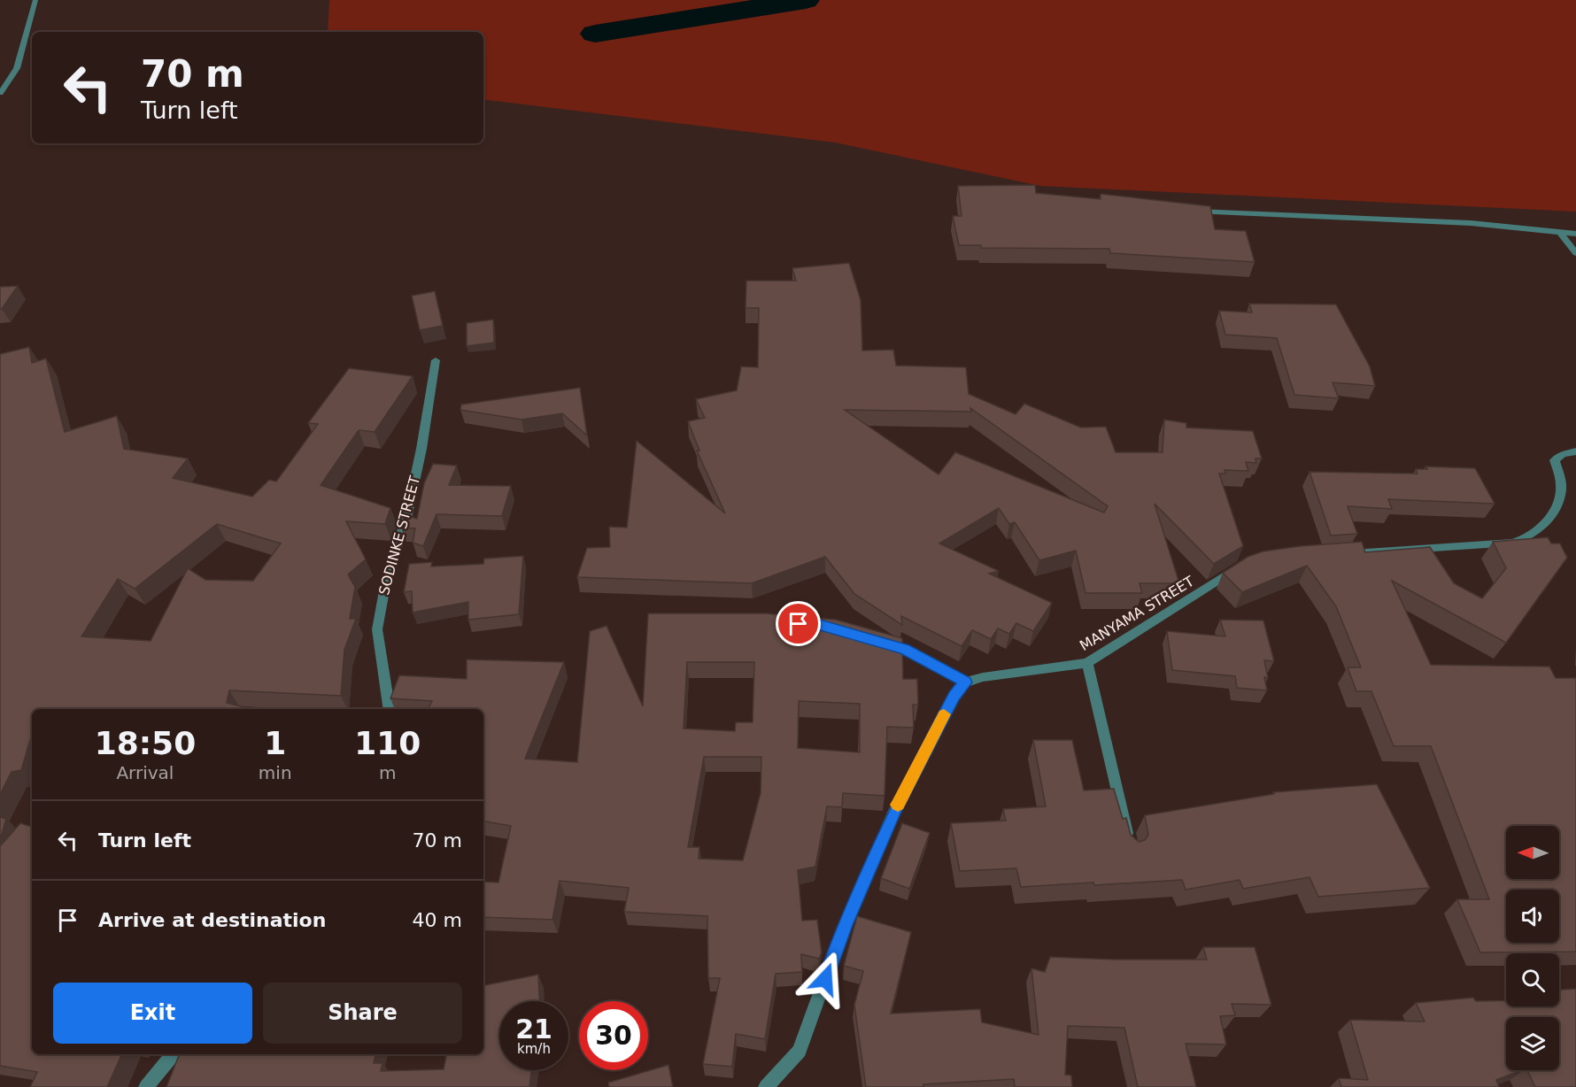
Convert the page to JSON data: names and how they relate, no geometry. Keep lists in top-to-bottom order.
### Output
{
  "streets": {
    "street": ["SODINKE STREET", "MANYAMA STREET"]
  },
  "north": "left",
  "page": {
    "turn": ["70 m", "Turn left"],
    "eta": [
      "18:50",
      "Arrival",
      "1",
      "min",
      "110",
      "m"
    ],
    "list": [
      {
        "name": "Turn left",
        "value": "70 m"
      },
      {
        "name": "Arrive at destination",
        "value": "40 m"
      }
    ],
    "buttons": ["Exit", "Share"],
    "speed": "21 km/h",
    "limit": "30"
  }
}
